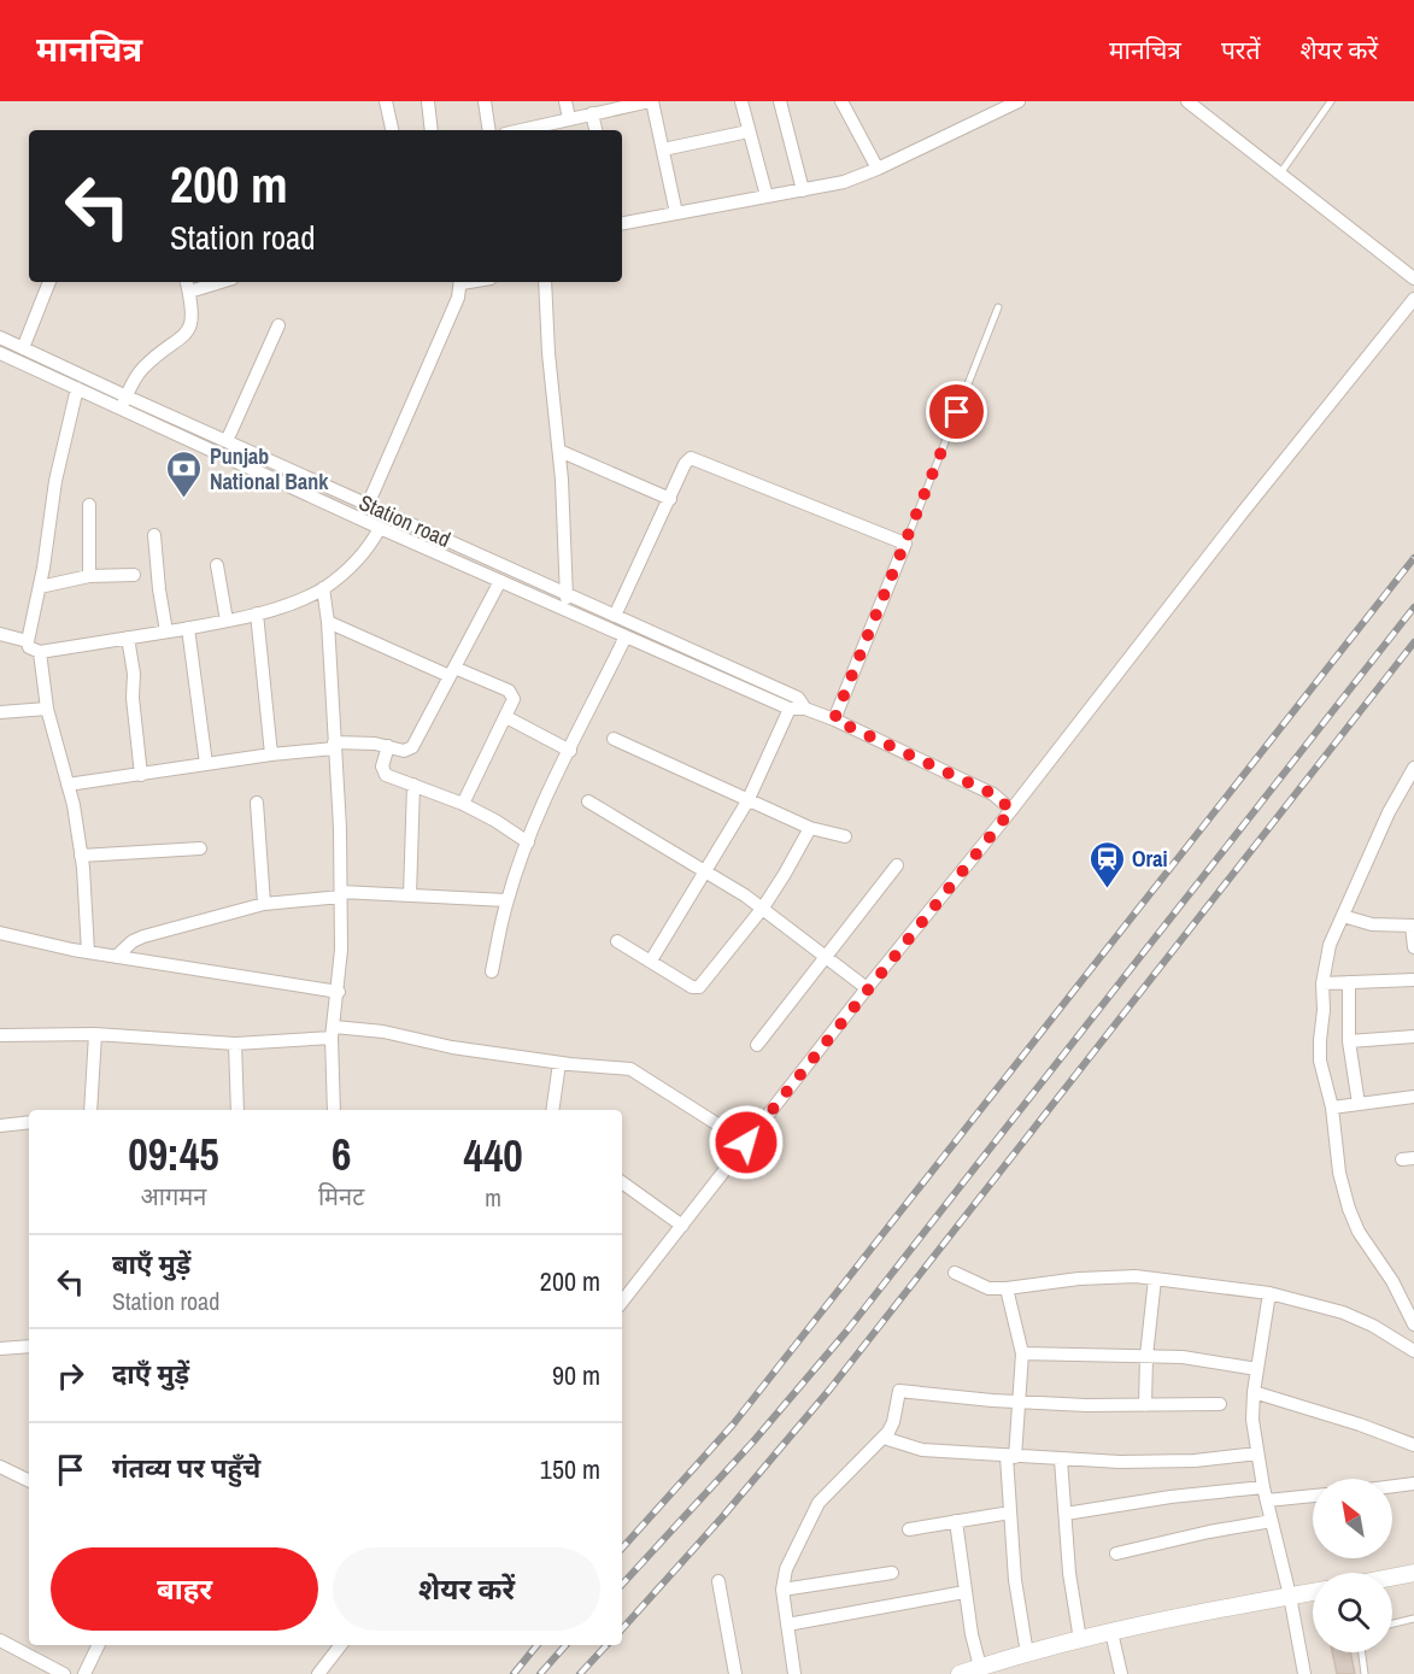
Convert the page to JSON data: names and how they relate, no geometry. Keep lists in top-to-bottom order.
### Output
{
  "streets": {
    "street": ["Station road"]
  },
  "places": {
    "bank": ["Punjab National Bank"],
    "station": ["Orai"]
  },
  "north": "top left",
  "page": {
    "header": "मानचित्र",
    "nav": ["मानचित्र", "परतें", "शेयर करें"],
    "turn": ["200 m", "Station road"],
    "eta": [
      "09:45",
      "आगमन",
      "6",
      "मिनट",
      "440",
      "m"
    ],
    "list": [
      {
        "name": "बाएँ मुड़ें",
        "note": "Station road",
        "value": "200 m"
      },
      {
        "name": "दाएँ मुड़ें",
        "value": "90 m"
      },
      {
        "name": "गंतव्य पर पहुँचे",
        "value": "150 m"
      }
    ],
    "buttons": ["बाहर", "शेयर करें"]
  }
}
